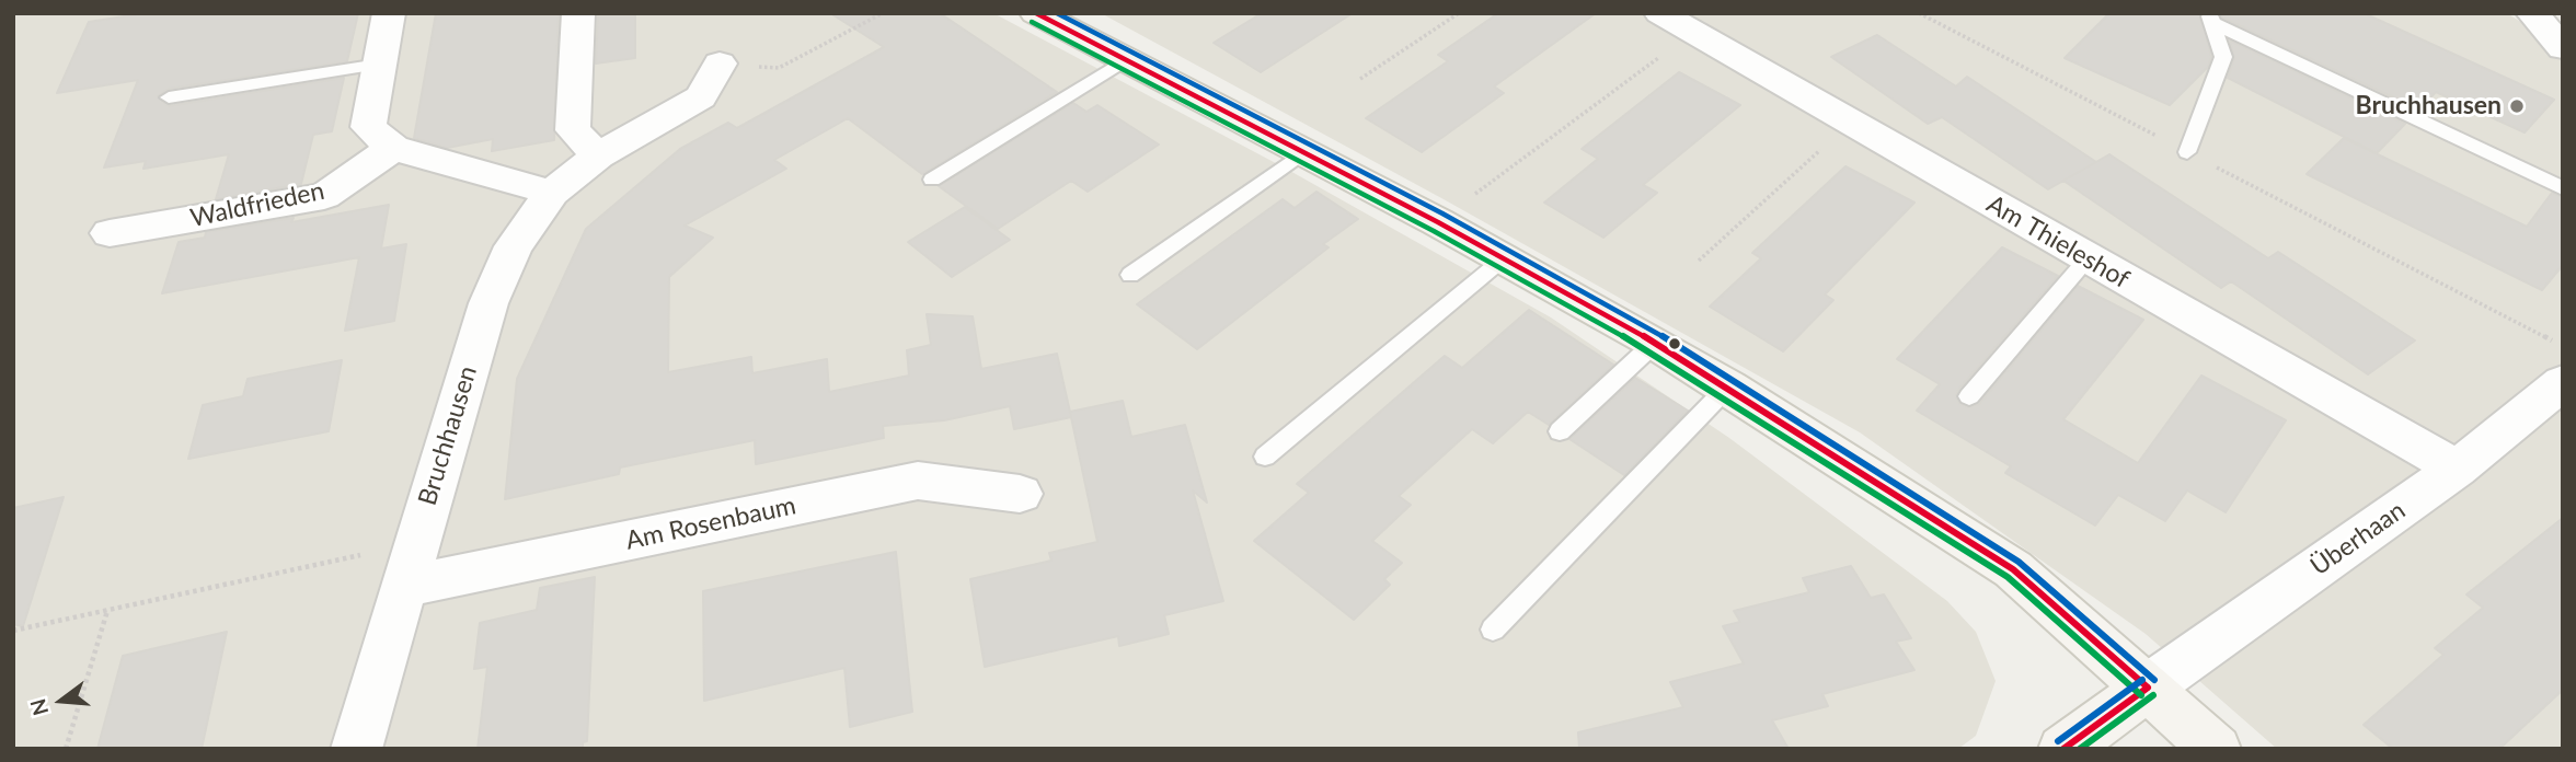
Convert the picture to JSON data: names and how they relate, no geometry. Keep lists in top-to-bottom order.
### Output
{
  "streets": {
    "street": [
      "Waldfrieden",
      "Am Thieleshof",
      "Bruchhausen",
      "Am Rosenbaum",
      "Überhaan"
    ]
  },
  "crossings": [
    ["Am Thieleshof", "Überhaan"],
    ["Bruchhausen", "Am Rosenbaum"]
  ],
  "places": ["Bruchhausen"],
  "north": "left"
}
